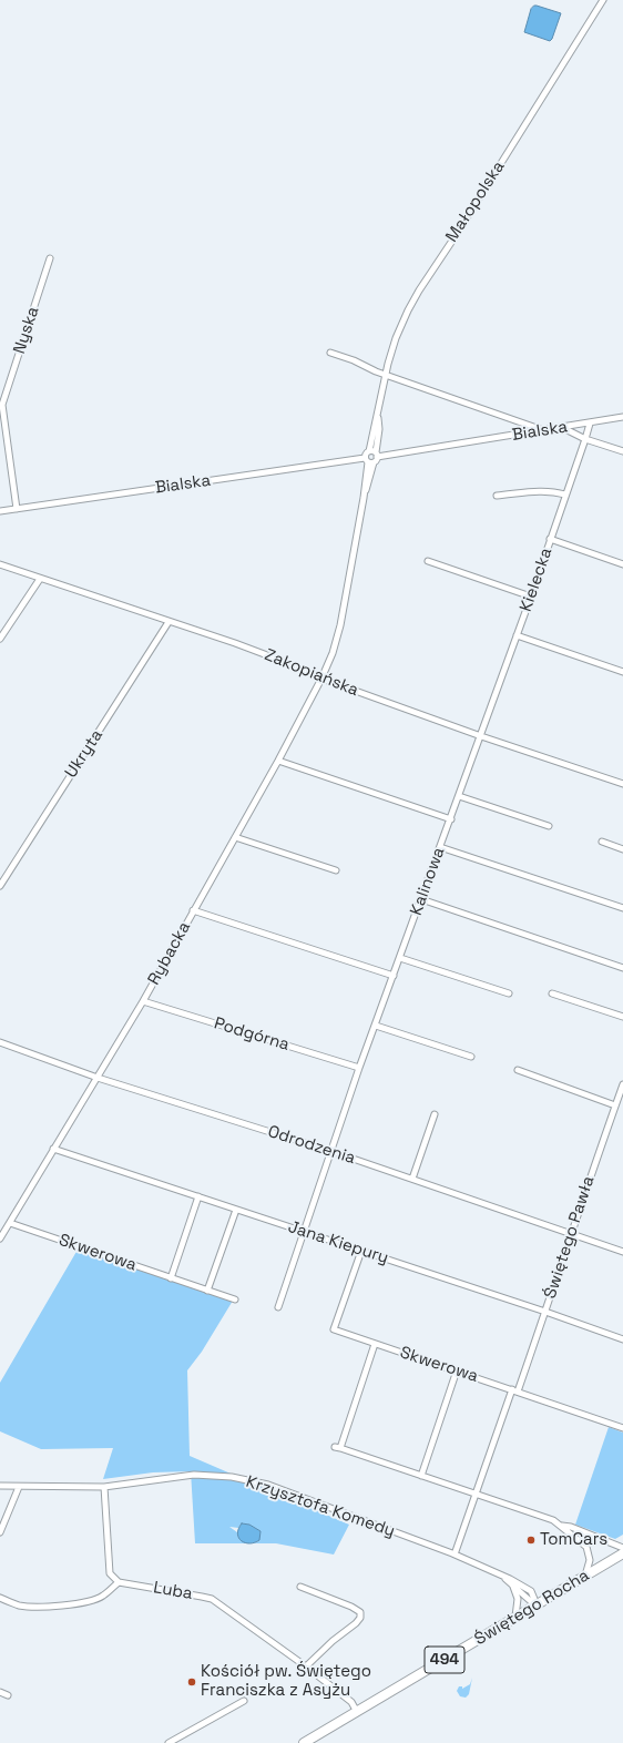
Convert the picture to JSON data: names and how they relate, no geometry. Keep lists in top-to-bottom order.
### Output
{
  "streets": {
    "main road": ["Świętego Rocha", "494"],
    "street": [
      "Małopolska",
      "Nyska",
      "Bialska",
      "Kielecka",
      "Zakopiańska",
      "Ukryta",
      "Kalinowa",
      "Rybacka",
      "Podgórna",
      "Odrodzenia",
      "Świętego Pawła",
      "Jana Kiepury",
      "Skwerowa",
      "Krzysztofa Komedy",
      "Luba"
    ]
  },
  "crossings": [
    ["Małopolska", "Bialska"],
    ["Nyska", "Bialska"],
    ["Bialska", "Kielecka"],
    ["Kielecka", "Zakopiańska"],
    ["Kielecka", "Kalinowa"],
    ["Zakopiańska", "Ukryta"],
    ["Zakopiańska", "Kalinowa"],
    ["Zakopiańska", "Rybacka"],
    ["Kalinowa", "Podgórna"],
    ["Kalinowa", "Odrodzenia"],
    ["Kalinowa", "Jana Kiepury"],
    ["Rybacka", "Podgórna"],
    ["Rybacka", "Odrodzenia"],
    ["Rybacka", "Jana Kiepury"],
    ["Rybacka", "Skwerowa"],
    ["Odrodzenia", "Świętego Pawła"],
    ["Świętego Pawła", "Jana Kiepury"],
    ["Świętego Pawła", "Skwerowa"],
    ["Świętego Pawła", "Krzysztofa Komedy"],
    ["Jana Kiepury", "Skwerowa"],
    ["Krzysztofa Komedy", "Świętego Rocha"],
    ["Luba", "Świętego Rocha"]
  ],
  "places": ["TomCars", "Kościół pw. Świętego Franciszka z Asyżu"]
}
